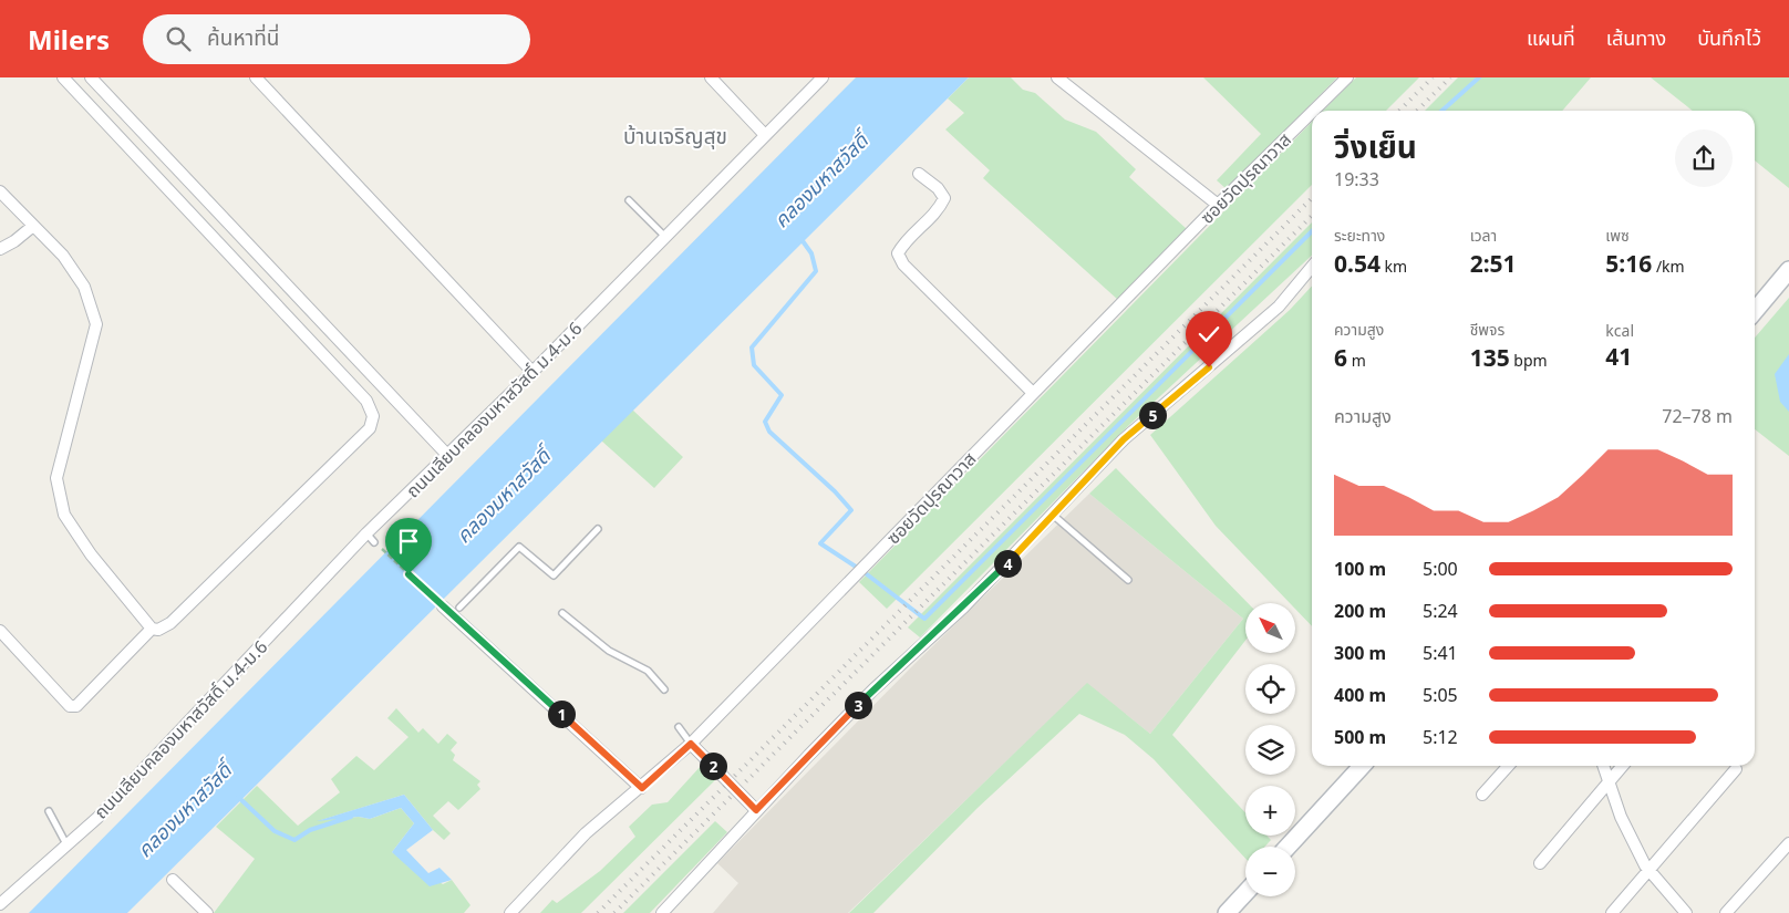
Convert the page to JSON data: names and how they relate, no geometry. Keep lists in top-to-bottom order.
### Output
{
  "streets": {
    "street": ["ซอยวัดปุรณาวาส", "ถนนเลียบคลองมหาสวัสดิ์ ม.4-ม.6"]
  },
  "districts": ["บ้านเจริญสุข"],
  "water": ["คลองมหาสวัสดิ์"],
  "north": "top left",
  "page": {
    "header": "Milers",
    "search": "ค้นหาที่นี่",
    "nav": ["แผนที่", "เส้นทาง", "บันทึกไว้"],
    "heading": ["วิ่งเย็น", "19:33"],
    "stats": [
      ["ระยะทาง", "0.54 km"],
      ["เวลา", "2:51"],
      ["เพซ", "5:16 /km"],
      ["ความสูง", "6 m"],
      ["ชีพจร", "135 bpm"],
      ["kcal", "41"]
    ],
    "chart": ["ความสูง", "72–78 m"],
    "pins": [
      "5",
      "4",
      "3",
      "1",
      "2"
    ],
    "list": [
      {
        "name": "100 m",
        "note": "5:00"
      },
      {
        "name": "200 m",
        "note": "5:24"
      },
      {
        "name": "300 m",
        "note": "5:41"
      },
      {
        "name": "400 m",
        "note": "5:05"
      },
      {
        "name": "500 m",
        "note": "5:12"
      }
    ],
    "map_buttons": ["+", "−"]
  }
}
